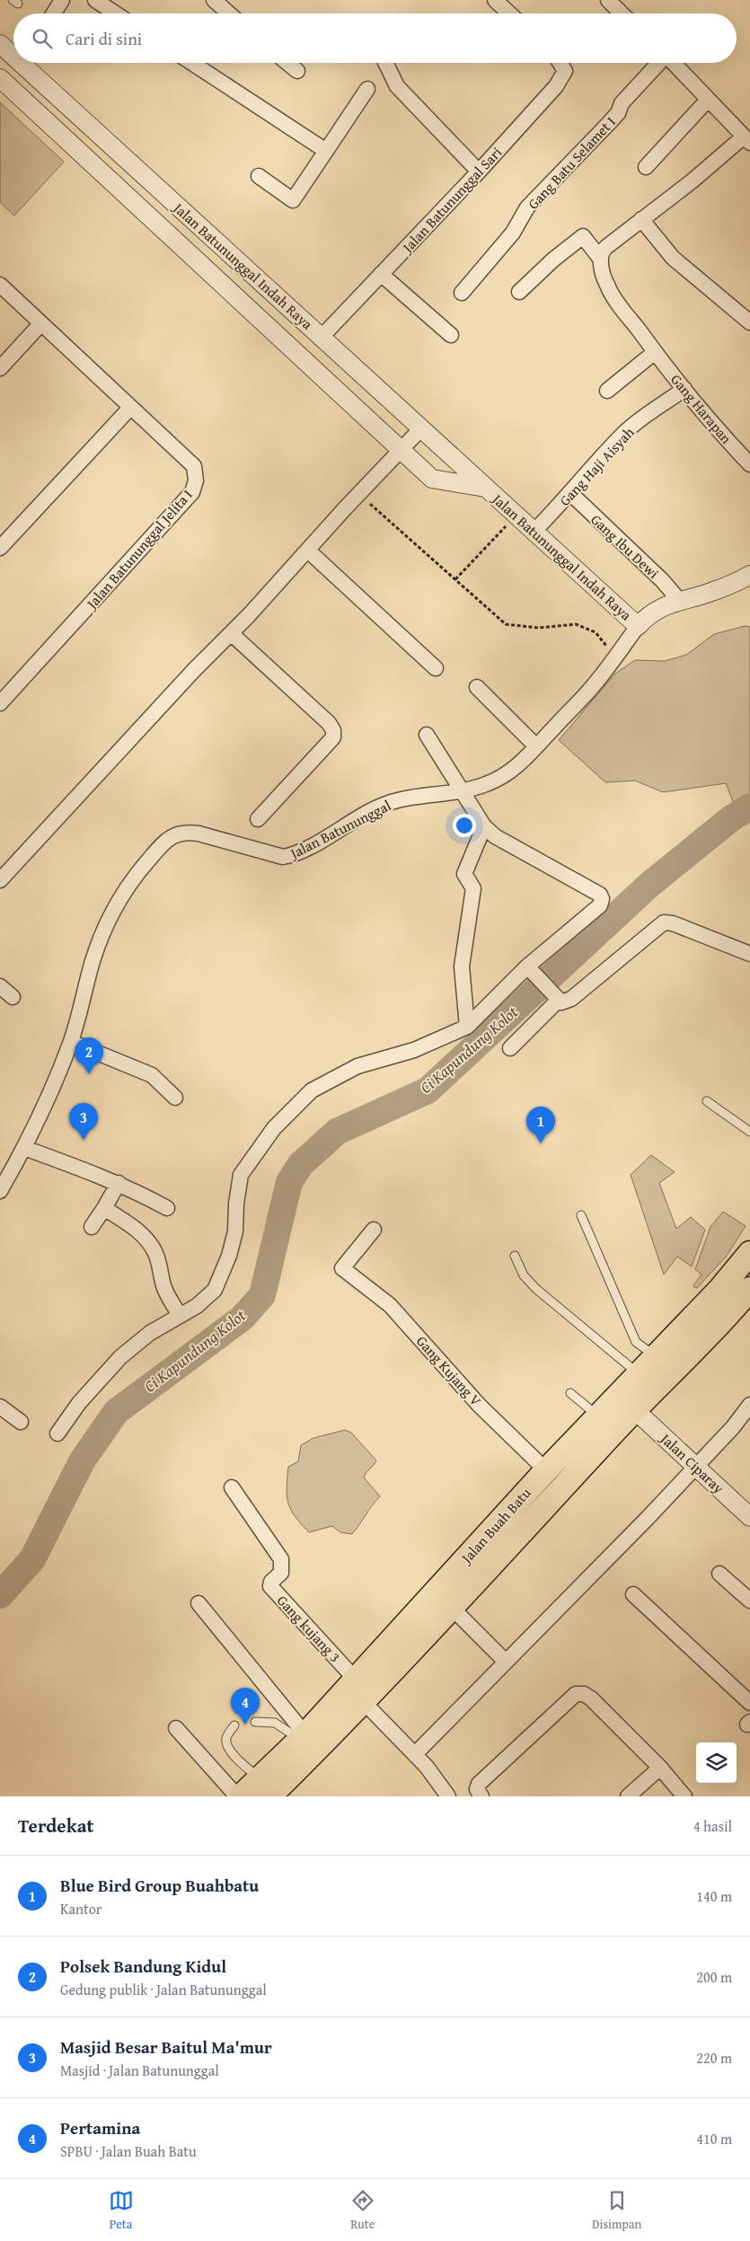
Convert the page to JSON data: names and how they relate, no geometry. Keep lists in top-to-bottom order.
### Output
{
  "streets": {
    "main road": ["Jalan Buah Batu"],
    "street": [
      "Gang Batu Selamet I",
      "Jalan Batununggal Sari",
      "Jalan Batununggal Indah Raya",
      "Gang Harapan",
      "Gang Haji Aisyah",
      "Gang Ibu Dewi",
      "Jalan Batununggal Jelita I",
      "Jalan Batununggal",
      "Gang Kujang V",
      "Jalan Ciparay",
      "Gang kujang 3"
    ]
  },
  "crossings": [
    ["Jalan Batununggal Sari", "Jalan Batununggal Indah Raya"],
    ["Jalan Batununggal Indah Raya", "Gang Haji Aisyah"],
    ["Jalan Batununggal Indah Raya", "Jalan Batununggal"],
    ["Gang Harapan", "Gang Haji Aisyah"],
    ["Gang Haji Aisyah", "Gang Ibu Dewi"],
    ["Gang Kujang V", "Jalan Buah Batu"],
    ["Jalan Ciparay", "Jalan Buah Batu"],
    ["Jalan Buah Batu", "Gang kujang 3"]
  ],
  "water": ["Ci Kapundung Kolot"],
  "page": {
    "search": "Cari di sini",
    "pins": [
      "2",
      "3",
      "1",
      "4"
    ],
    "heading": ["Terdekat", "4 hasil"],
    "list": [
      {
        "mark": "1",
        "name": "Blue Bird Group Buahbatu",
        "note": "Kantor",
        "value": "140 m"
      },
      {
        "mark": "2",
        "name": "Polsek Bandung Kidul",
        "note": "Gedung publik · Jalan Batununggal",
        "value": "200 m"
      },
      {
        "mark": "3",
        "name": "Masjid Besar Baitul Ma'mur",
        "note": "Masjid · Jalan Batununggal",
        "value": "220 m"
      },
      {
        "mark": "4",
        "name": "Pertamina",
        "note": "SPBU · Jalan Buah Batu",
        "value": "410 m"
      }
    ],
    "nav": ["Peta", "Rute", "Disimpan"]
  }
}
